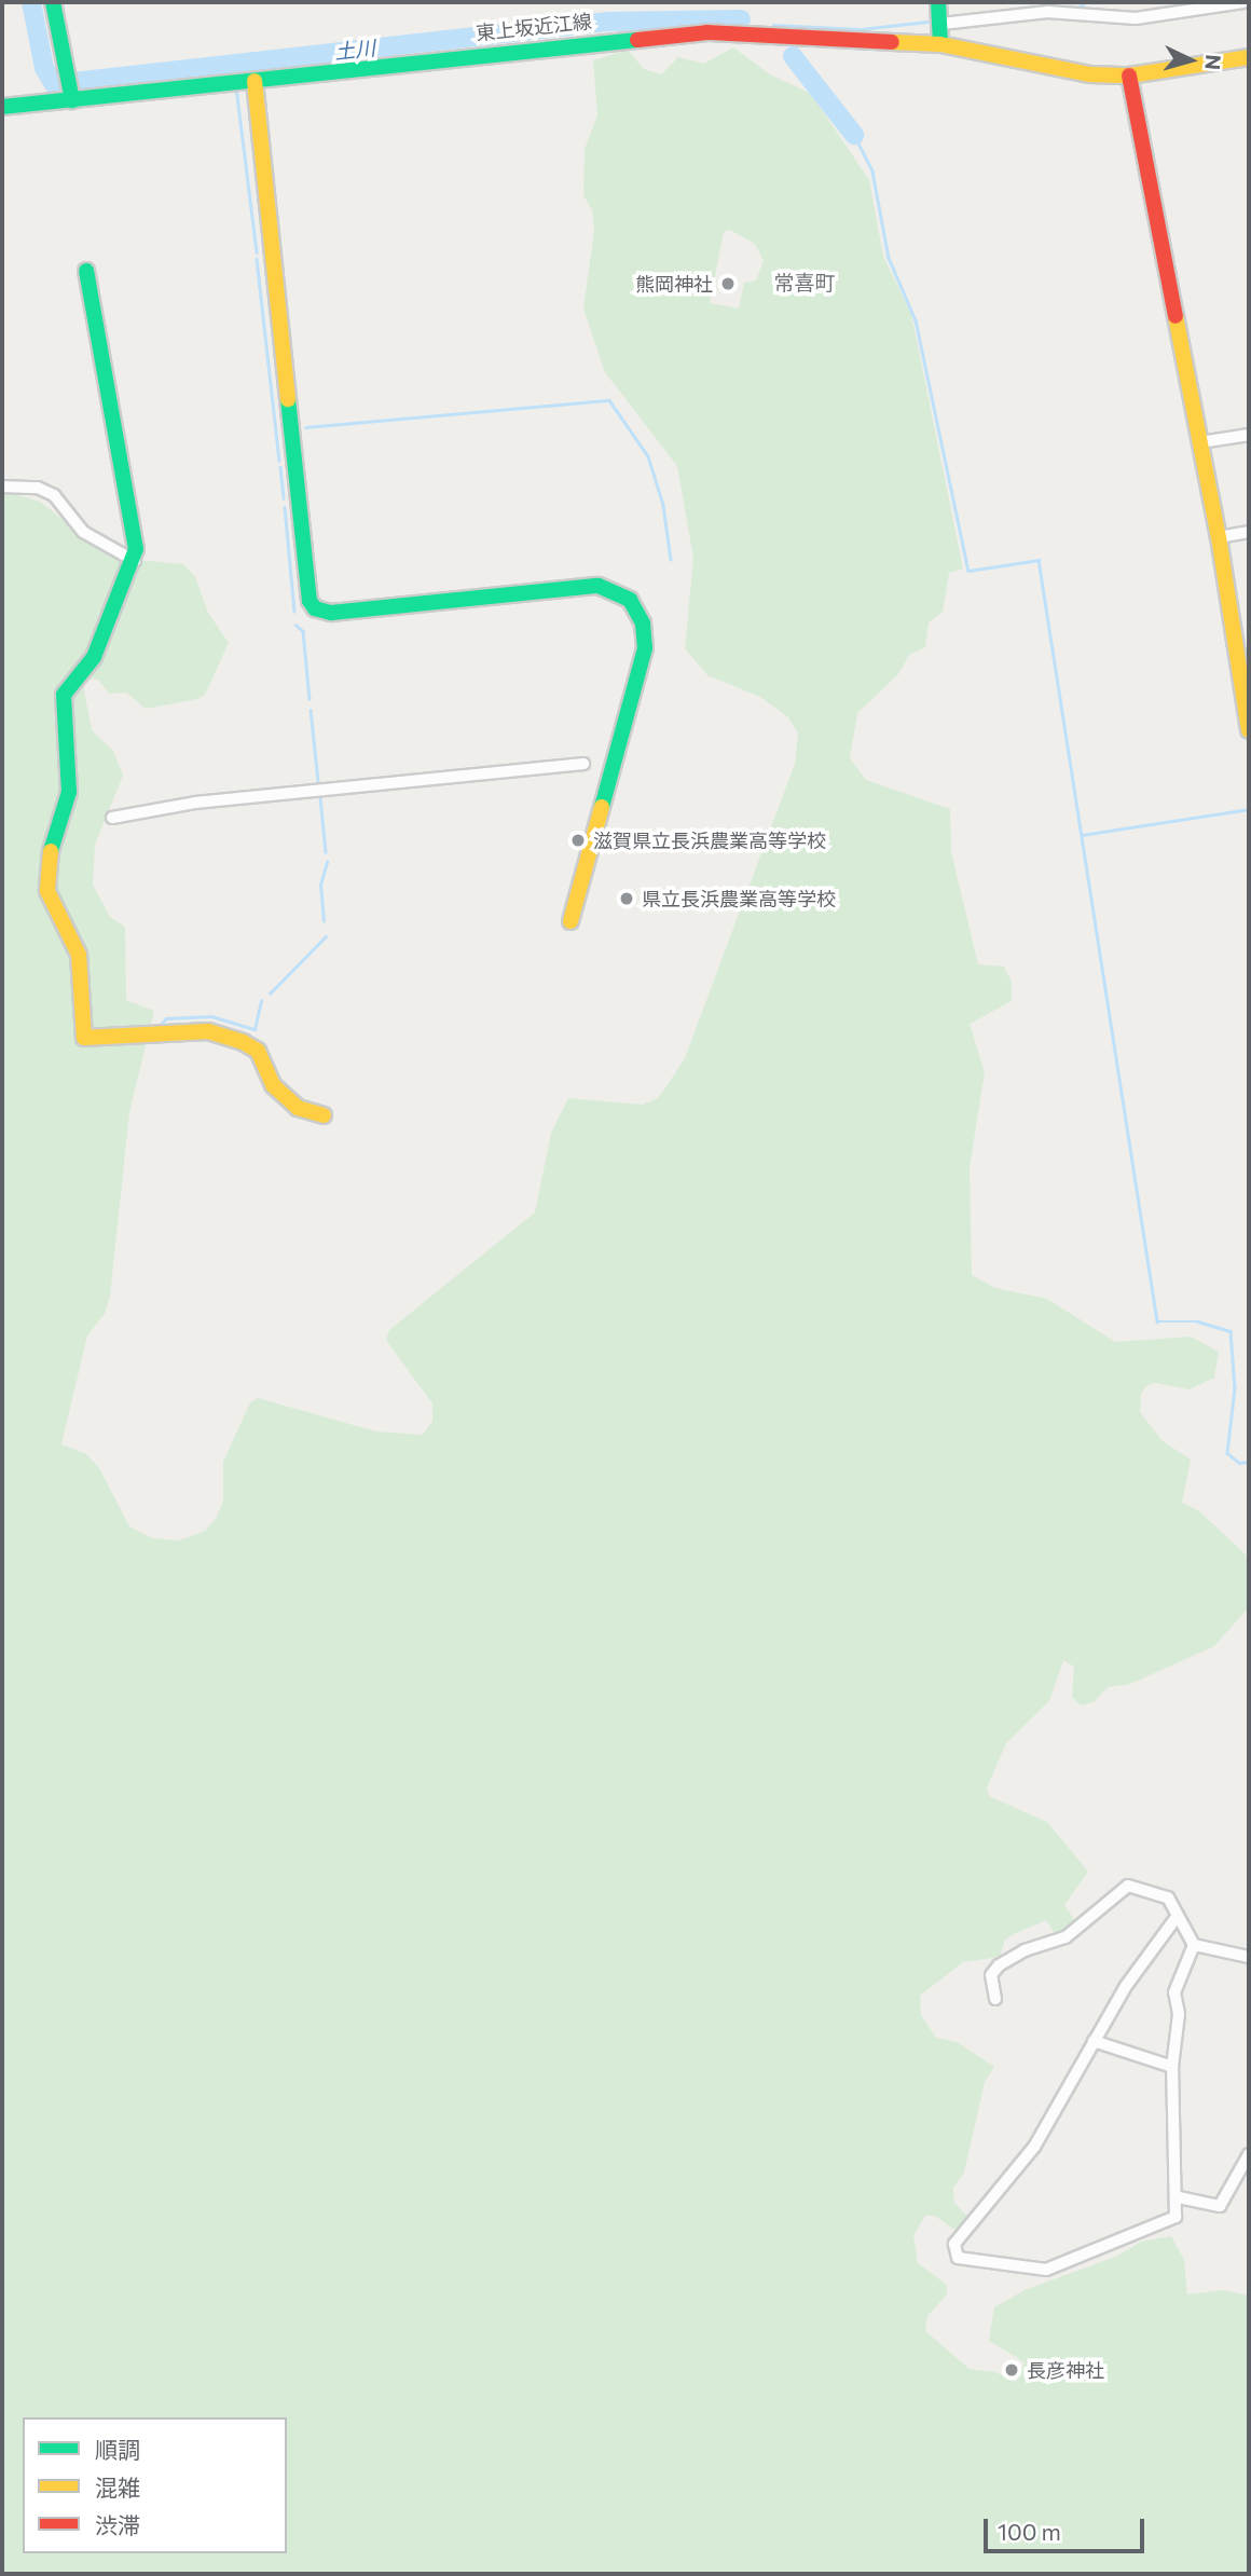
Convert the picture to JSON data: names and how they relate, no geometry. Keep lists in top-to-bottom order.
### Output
{
  "streets": {
    "street": ["東上坂近江線"]
  },
  "districts": ["常喜町"],
  "water": ["土川"],
  "places": [
    "熊岡神社",
    "滋賀県立長浜農業高等学校",
    "県立長浜農業高等学校",
    "長彦神社"
  ],
  "legend": ["順調", "混雑", "渋滞"],
  "scale_bar": "100 m",
  "north": "right"
}
